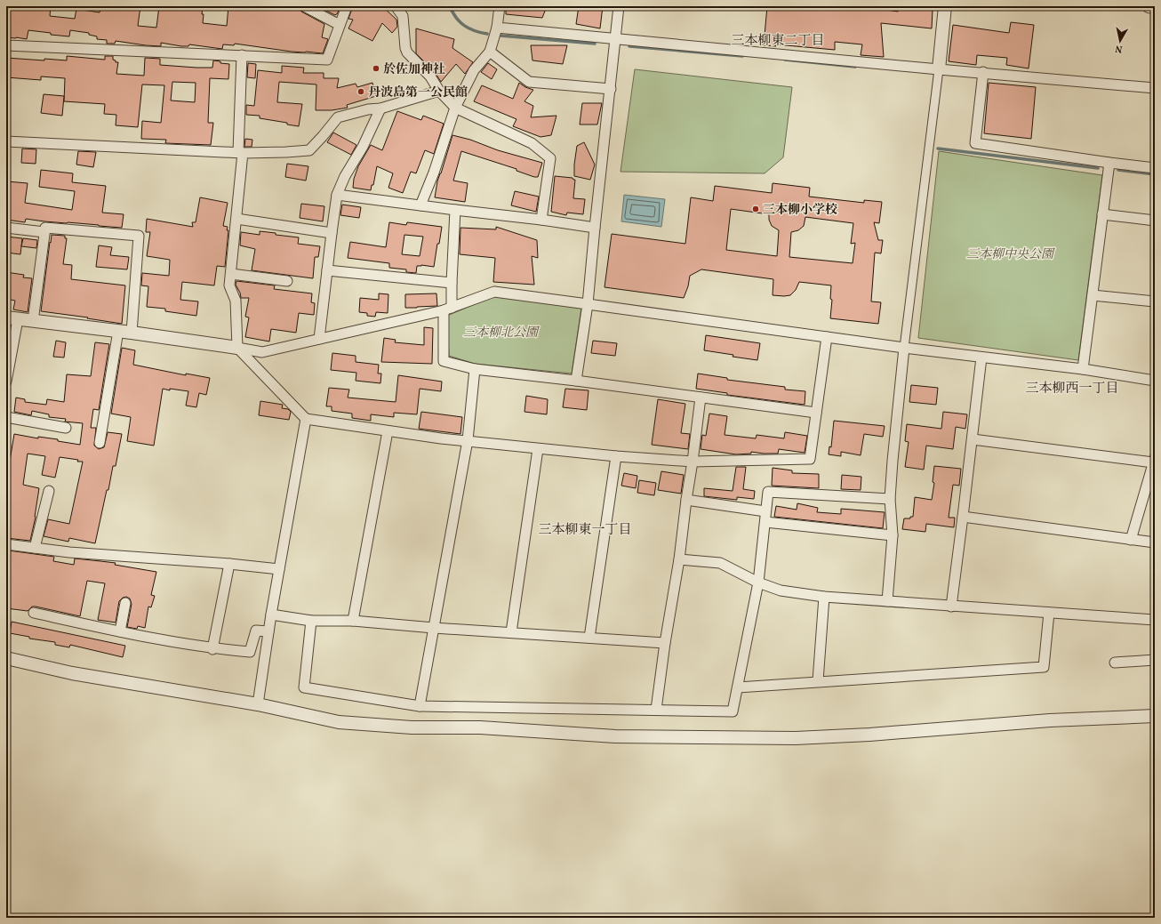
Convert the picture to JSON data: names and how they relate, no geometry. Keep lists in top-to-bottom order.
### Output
{
  "districts": ["三本柳東二丁目", "三本柳西一丁目", "三本柳東一丁目"],
  "parks": ["三本柳中央公園", "三本柳北公園"],
  "places": ["於佐加神社", "丹波島第一公民館", "三本柳小学校"],
  "north": "bottom"
}
